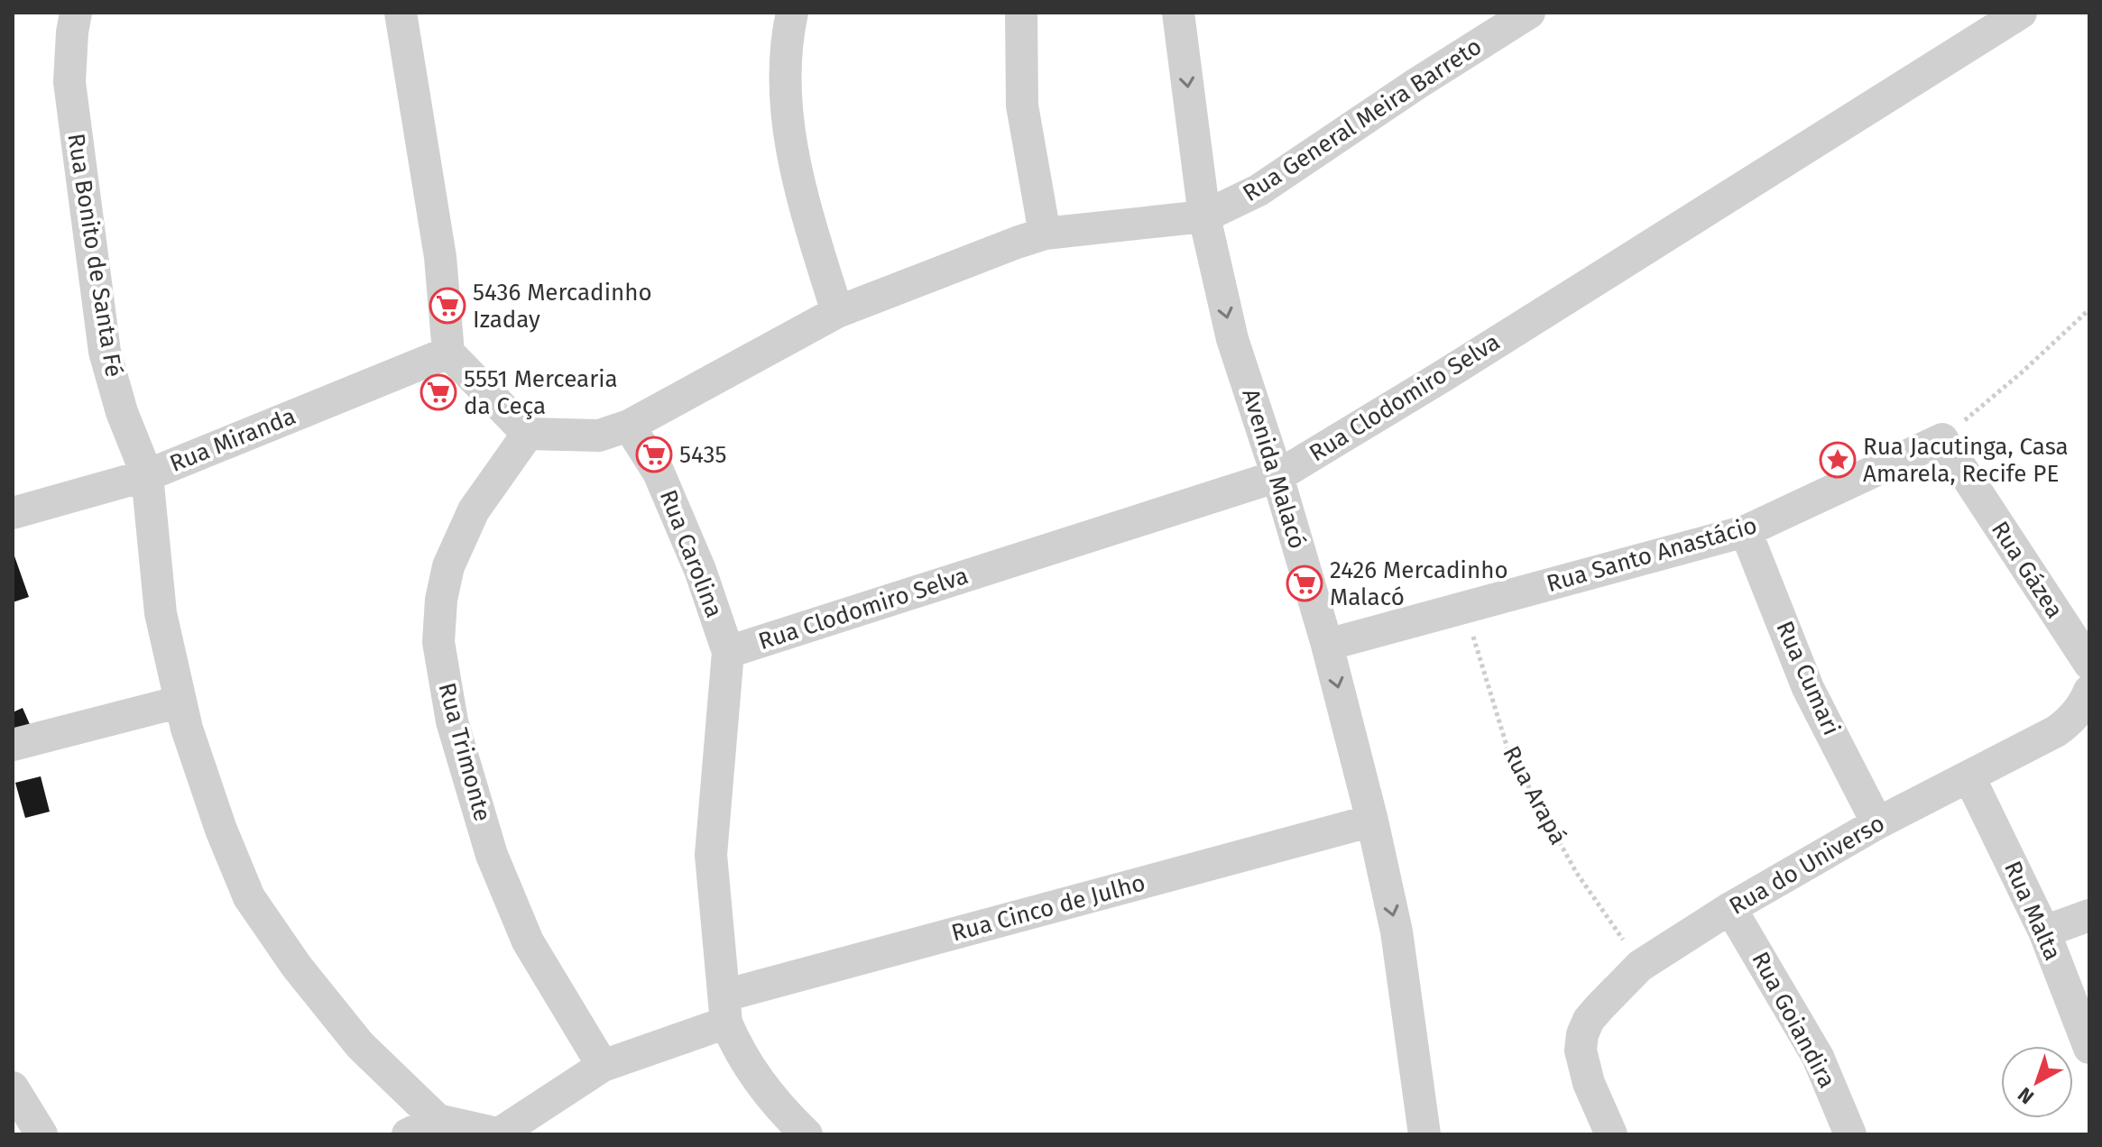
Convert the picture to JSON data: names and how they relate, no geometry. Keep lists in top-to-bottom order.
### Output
{
  "streets": {
    "street": [
      "Rua General Meira Barreto",
      "Rua Bonito de Santa Fé",
      "Rua Clodomiro Selva",
      "Rua Miranda",
      "Avenida Malacó",
      "Rua Carolina",
      "Rua Santo Anastácio",
      "Rua Gázea",
      "Rua Cumari",
      "Rua Trimonte",
      "Rua do Universo",
      "Rua Cinco de Julho",
      "Rua Malta",
      "Rua Goiandira"
    ],
    "path": ["Rua Arapá"]
  },
  "crossings": [
    ["Rua General Meira Barreto", "Avenida Malacó"],
    ["Rua General Meira Barreto", "Rua Carolina"],
    ["Rua Bonito de Santa Fé", "Rua Miranda"],
    ["Rua Clodomiro Selva", "Avenida Malacó"],
    ["Rua Clodomiro Selva", "Rua Carolina"],
    ["Avenida Malacó", "Rua Santo Anastácio"],
    ["Avenida Malacó", "Rua Cinco de Julho"],
    ["Rua Carolina", "Rua Cinco de Julho"],
    ["Rua Santo Anastácio", "Rua Gázea"],
    ["Rua Santo Anastácio", "Rua Cumari"],
    ["Rua Santo Anastácio", "Rua Arapá"],
    ["Rua Cumari", "Rua do Universo"],
    ["Rua Trimonte", "Rua Cinco de Julho"],
    ["Rua Arapá", "Rua do Universo"],
    ["Rua do Universo", "Rua Malta"],
    ["Rua do Universo", "Rua Goiandira"]
  ],
  "one_way": ["Avenida Malacó"],
  "places": {
    "supermarket": [
      "5436 Mercadinho Izaday",
      "5551 Mercearia da Ceça",
      "5435",
      "2426 Mercadinho Malacó"
    ],
    "place": ["Rua Jacutinga, Casa Amarela, Recife PE"]
  },
  "north": "bottom left"
}
